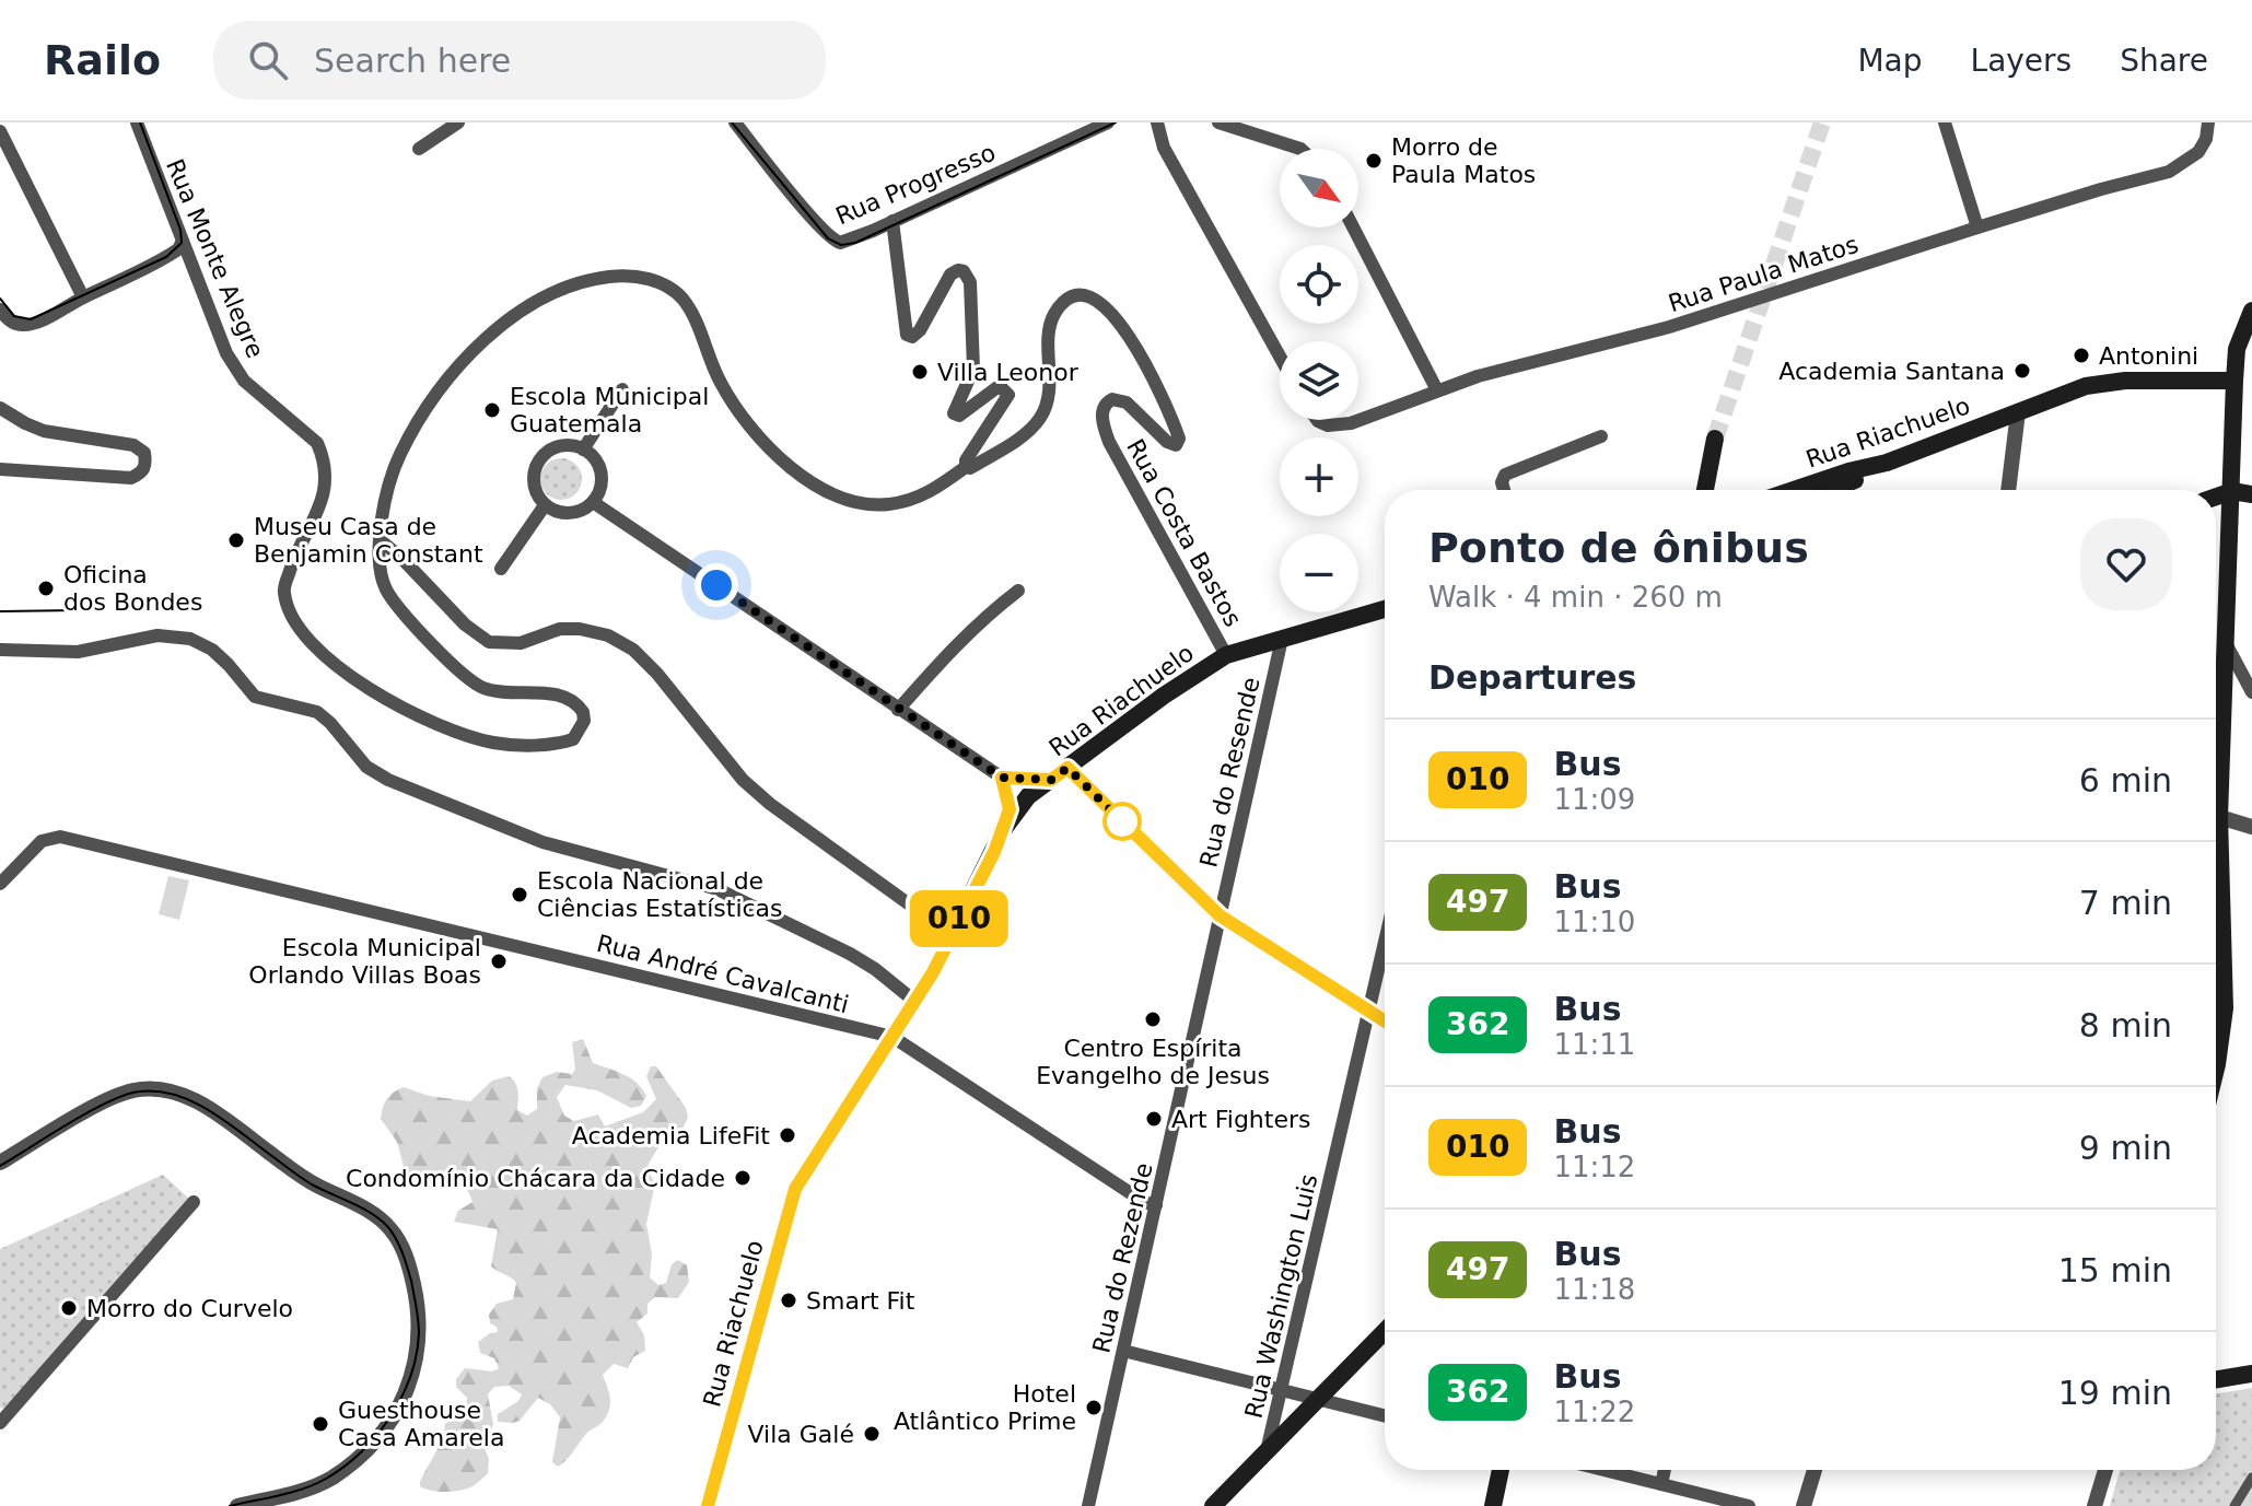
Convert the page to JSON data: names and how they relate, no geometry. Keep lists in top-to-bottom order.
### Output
{
  "streets": {
    "main road": ["Rua Riachuelo"],
    "street": [
      "Rua Progresso",
      "Rua Monte Alegre",
      "Rua Paula Matos",
      "Rua Costa Bastos",
      "Rua do Resende",
      "Rua André Cavalcanti",
      "Rua do Rezende",
      "Rua Washington Luis"
    ]
  },
  "crossings": [
    ["Rua Riachuelo", "Rua Costa Bastos"],
    ["Rua Riachuelo", "Rua do Resende"],
    ["Rua Riachuelo", "Rua André Cavalcanti"],
    ["Rua do Resende", "Rua do Rezende"],
    ["Rua André Cavalcanti", "Rua do Rezende"]
  ],
  "places": [
    "Morro de Paula Matos",
    "Antonini",
    "Academia Santana",
    "Villa Leonor",
    "Escola Municipal Guatemala",
    "Museu Casa de Benjamin Constant",
    "Oficina dos Bondes",
    "Escola Nacional de Ciências Estatísticas",
    "Escola Municipal Orlando Villas Boas",
    "Centro Espírita Evangelho de Jesus",
    "Art Fighters",
    "Academia LifeFit",
    "Condomínio Chácara da Cidade",
    "Smart Fit",
    "Morro do Curvelo",
    "Hotel Atlântico Prime",
    "Guesthouse Casa Amarela",
    "Vila Galé"
  ],
  "lines": ["bus line 010"],
  "north": "bottom right",
  "page": {
    "header": "Railo",
    "search": "Search here",
    "nav": ["Map", "Layers", "Share"],
    "on_map": "010",
    "map_buttons": ["+", "−"],
    "heading": [
      ["Ponto de ônibus", "Walk · 4 min · 260 m"],
      "Departures"
    ],
    "list": [
      {
        "mark": "010",
        "name": "Bus",
        "note": "11:09",
        "value": "6 min"
      },
      {
        "mark": "497",
        "name": "Bus",
        "note": "11:10",
        "value": "7 min"
      },
      {
        "mark": "362",
        "name": "Bus",
        "note": "11:11",
        "value": "8 min"
      },
      {
        "mark": "010",
        "name": "Bus",
        "note": "11:12",
        "value": "9 min"
      },
      {
        "mark": "497",
        "name": "Bus",
        "note": "11:18",
        "value": "15 min"
      },
      {
        "mark": "362",
        "name": "Bus",
        "note": "11:22",
        "value": "19 min"
      }
    ]
  }
}
